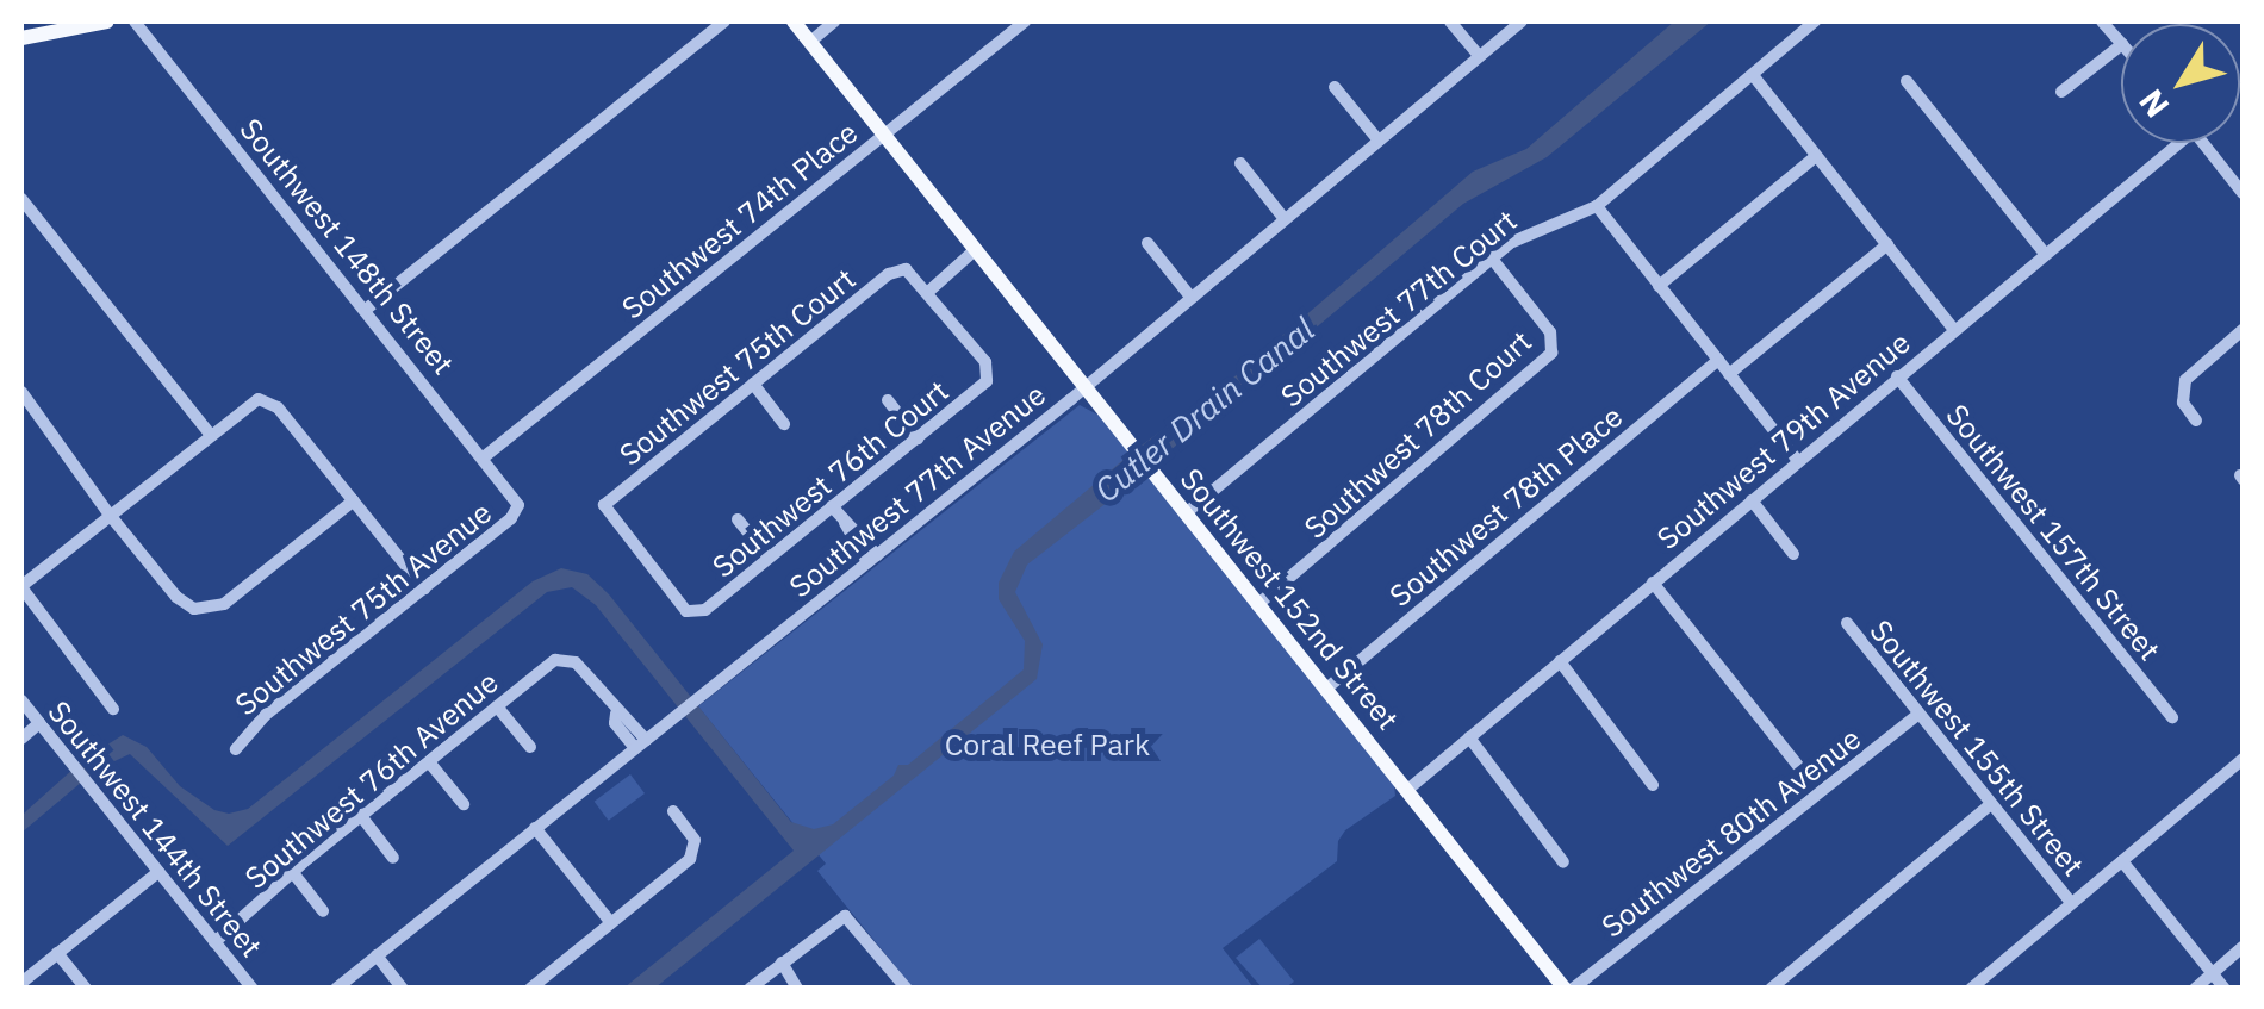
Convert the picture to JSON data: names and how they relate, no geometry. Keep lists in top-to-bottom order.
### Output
{
  "streets": {
    "main road": ["Southwest 152nd Street"],
    "street": [
      "Southwest 74th Place",
      "Southwest 148th Street",
      "Southwest 77th Court",
      "Southwest 75th Court",
      "Southwest 78th Court",
      "Southwest 79th Avenue",
      "Southwest 76th Court",
      "Southwest 77th Avenue",
      "Southwest 78th Place",
      "Southwest 157th Street",
      "Southwest 75th Avenue",
      "Southwest 155th Street",
      "Southwest 76th Avenue",
      "Southwest 144th Street",
      "Southwest 80th Avenue"
    ]
  },
  "crossings": [
    ["Southwest 74th Place", "Southwest 148th Street"],
    ["Southwest 74th Place", "Southwest 152nd Street"],
    ["Southwest 148th Street", "Southwest 75th Avenue"],
    ["Southwest 77th Court", "Southwest 78th Court"],
    ["Southwest 77th Court", "Southwest 152nd Street"],
    ["Southwest 75th Court", "Southwest 76th Court"],
    ["Southwest 78th Court", "Southwest 152nd Street"],
    ["Southwest 79th Avenue", "Southwest 157th Street"],
    ["Southwest 79th Avenue", "Southwest 152nd Street"],
    ["Southwest 77th Avenue", "Southwest 152nd Street"],
    ["Southwest 77th Avenue", "Southwest 76th Avenue"],
    ["Southwest 78th Place", "Southwest 152nd Street"],
    ["Southwest 152nd Street", "Southwest 80th Avenue"],
    ["Southwest 155th Street", "Southwest 80th Avenue"],
    ["Southwest 76th Avenue", "Southwest 144th Street"]
  ],
  "water": ["Cutler Drain Canal"],
  "parks": ["Coral Reef Park"],
  "north": "bottom left"
}
